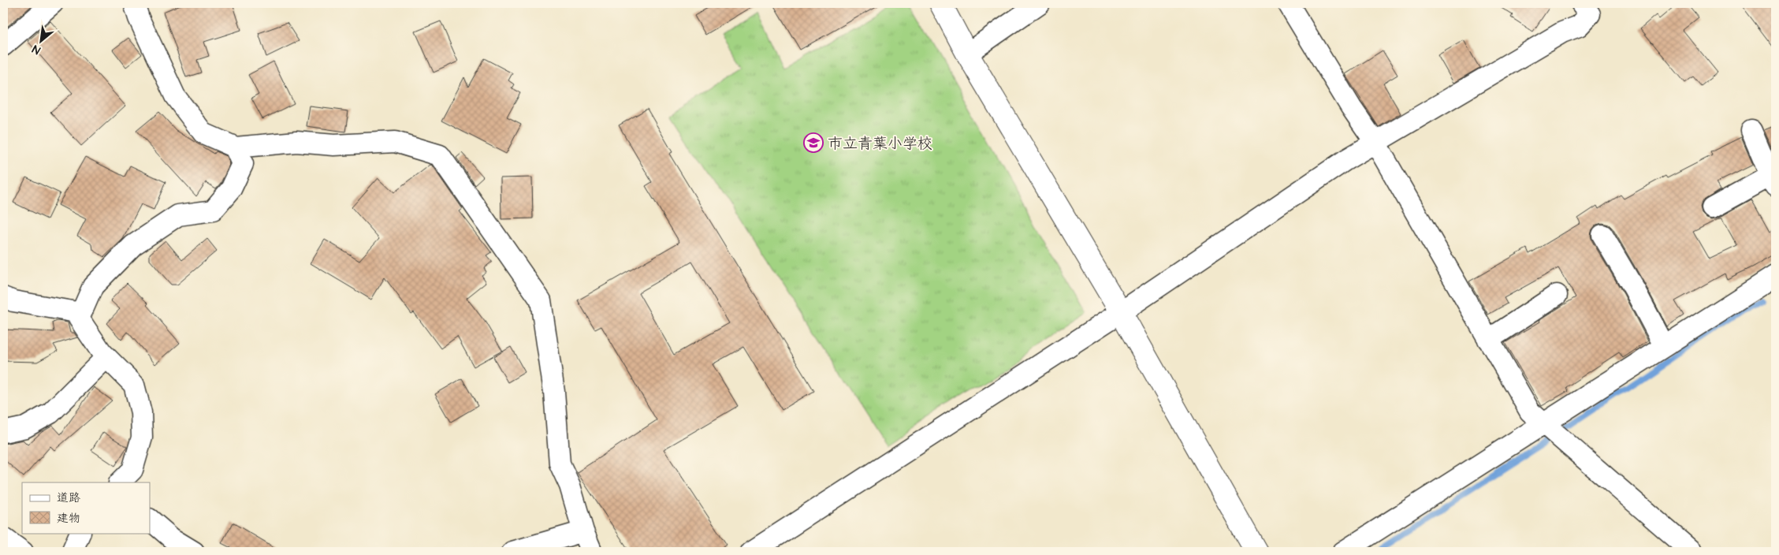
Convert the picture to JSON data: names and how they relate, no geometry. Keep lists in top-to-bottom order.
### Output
{
  "places": {
    "school or university": ["市立青葉小学校"]
  },
  "legend": ["道路", "建物"],
  "north": "bottom left"
}
